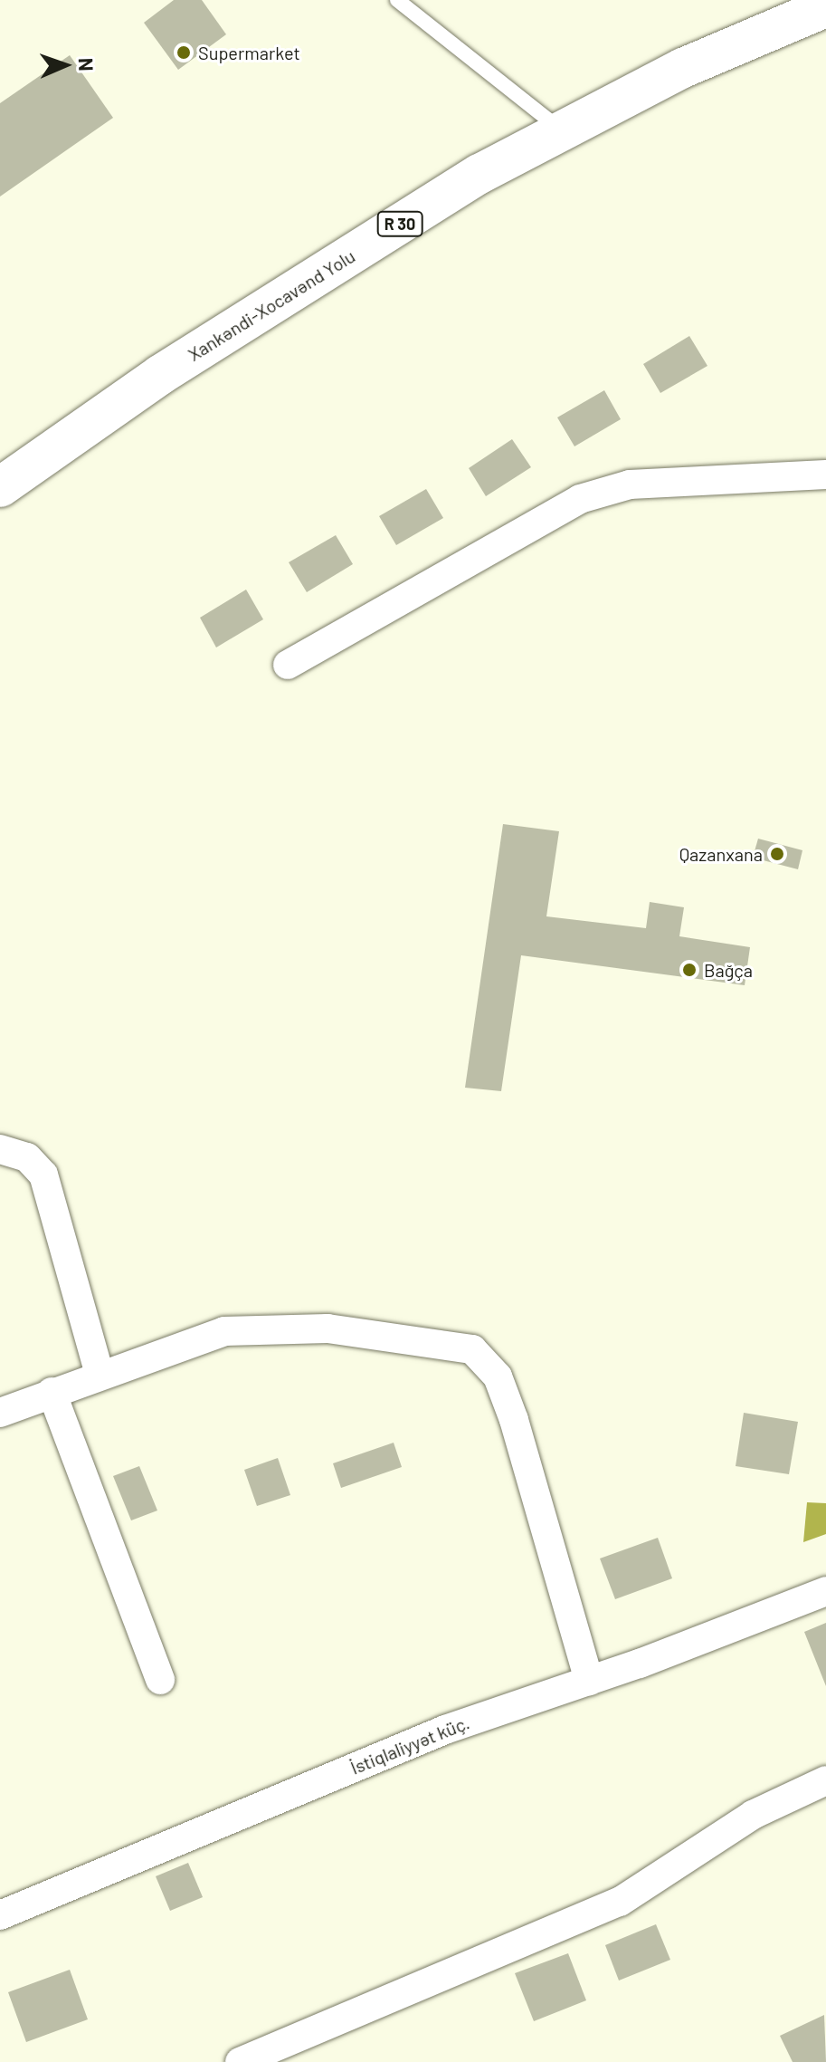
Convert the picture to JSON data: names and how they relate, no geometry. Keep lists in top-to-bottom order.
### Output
{
  "streets": {
    "main road": ["R 30", "Xankəndi-Xocavənd Yolu"],
    "street": ["İstiqlaliyyət küç."]
  },
  "places": ["Supermarket", "Qazanxana", "Bağça"],
  "north": "right"
}
